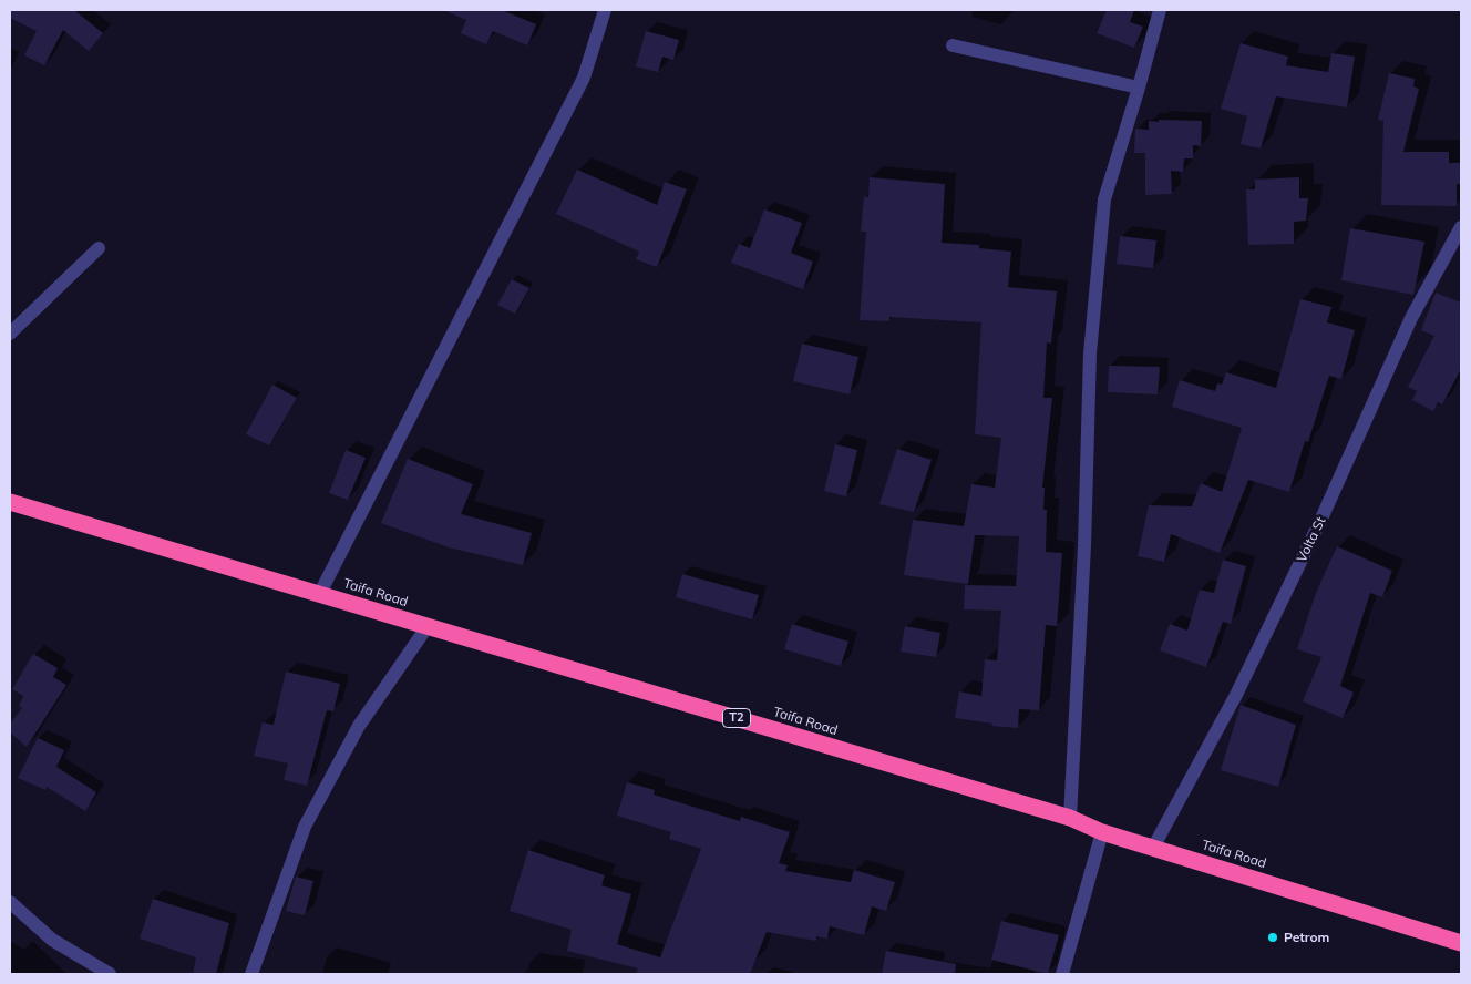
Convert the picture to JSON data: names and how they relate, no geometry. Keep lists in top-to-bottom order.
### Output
{
  "streets": {
    "highway": ["Taifa Road", "T2"],
    "street": ["Volta St"]
  },
  "crossings": [
    ["Volta St", "Taifa Road"]
  ],
  "places": ["Petrom"]
}
